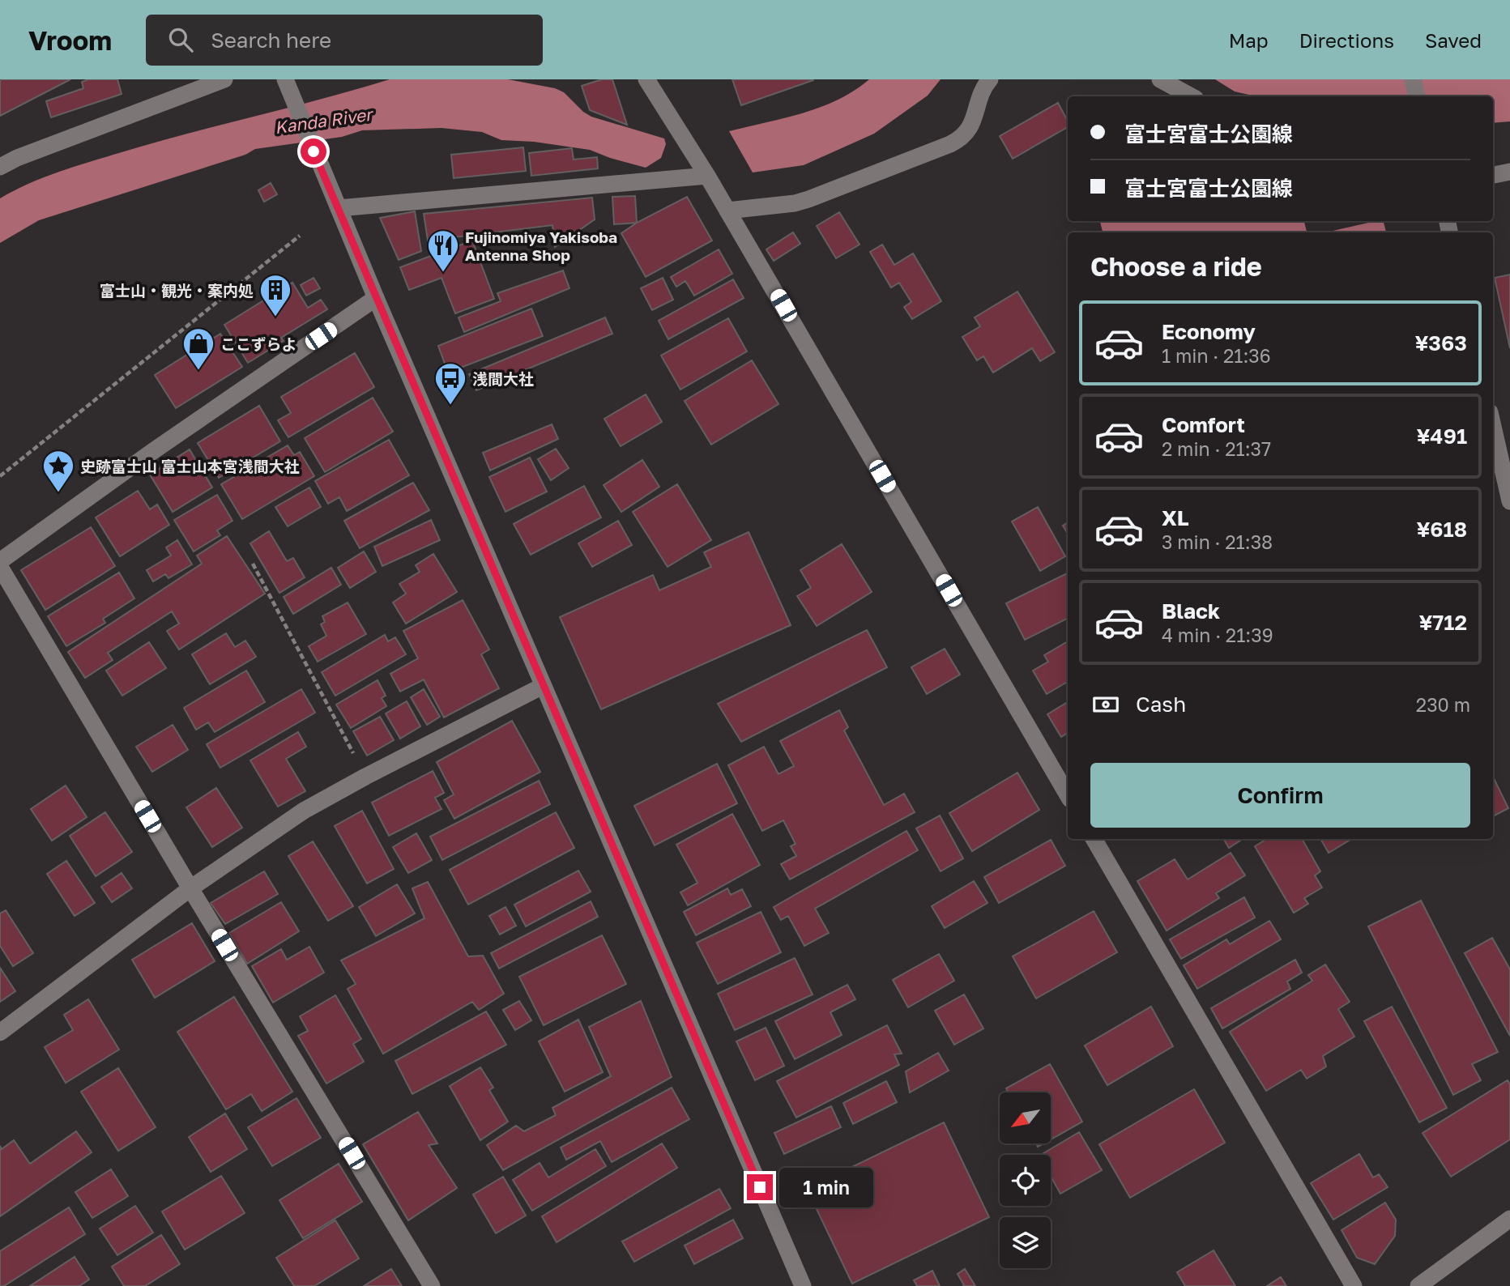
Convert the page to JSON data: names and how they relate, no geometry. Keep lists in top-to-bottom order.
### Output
{
  "water": ["Kanda River"],
  "places": {
    "restaurant": ["Fujinomiya Yakisoba Antenna Shop"],
    "building": ["富士山・観光・案内処"],
    "shop": ["ここずらよ"],
    "bus stop": ["浅間大社"],
    "place": ["史跡富士山 富士山本宮浅間大社"]
  },
  "north": "bottom left",
  "page": {
    "header": "Vroom",
    "search": "Search here",
    "nav": ["Map", "Directions", "Saved"],
    "banner": ["富士宮富士公園線", "富士宮富士公園線"],
    "heading": "Choose a ride",
    "list": [
      {
        "name": "Economy",
        "note": "1 min · 21:36",
        "value": "¥363"
      },
      {
        "name": "Comfort",
        "note": "2 min · 21:37",
        "value": "¥491"
      },
      {
        "name": "XL",
        "note": "3 min · 21:38",
        "value": "¥618"
      },
      {
        "name": "Black",
        "note": "4 min · 21:39",
        "value": "¥712"
      }
    ],
    "pay": ["Cash", "230 m"],
    "buttons": "Confirm",
    "bubble": "1 min"
  }
}
